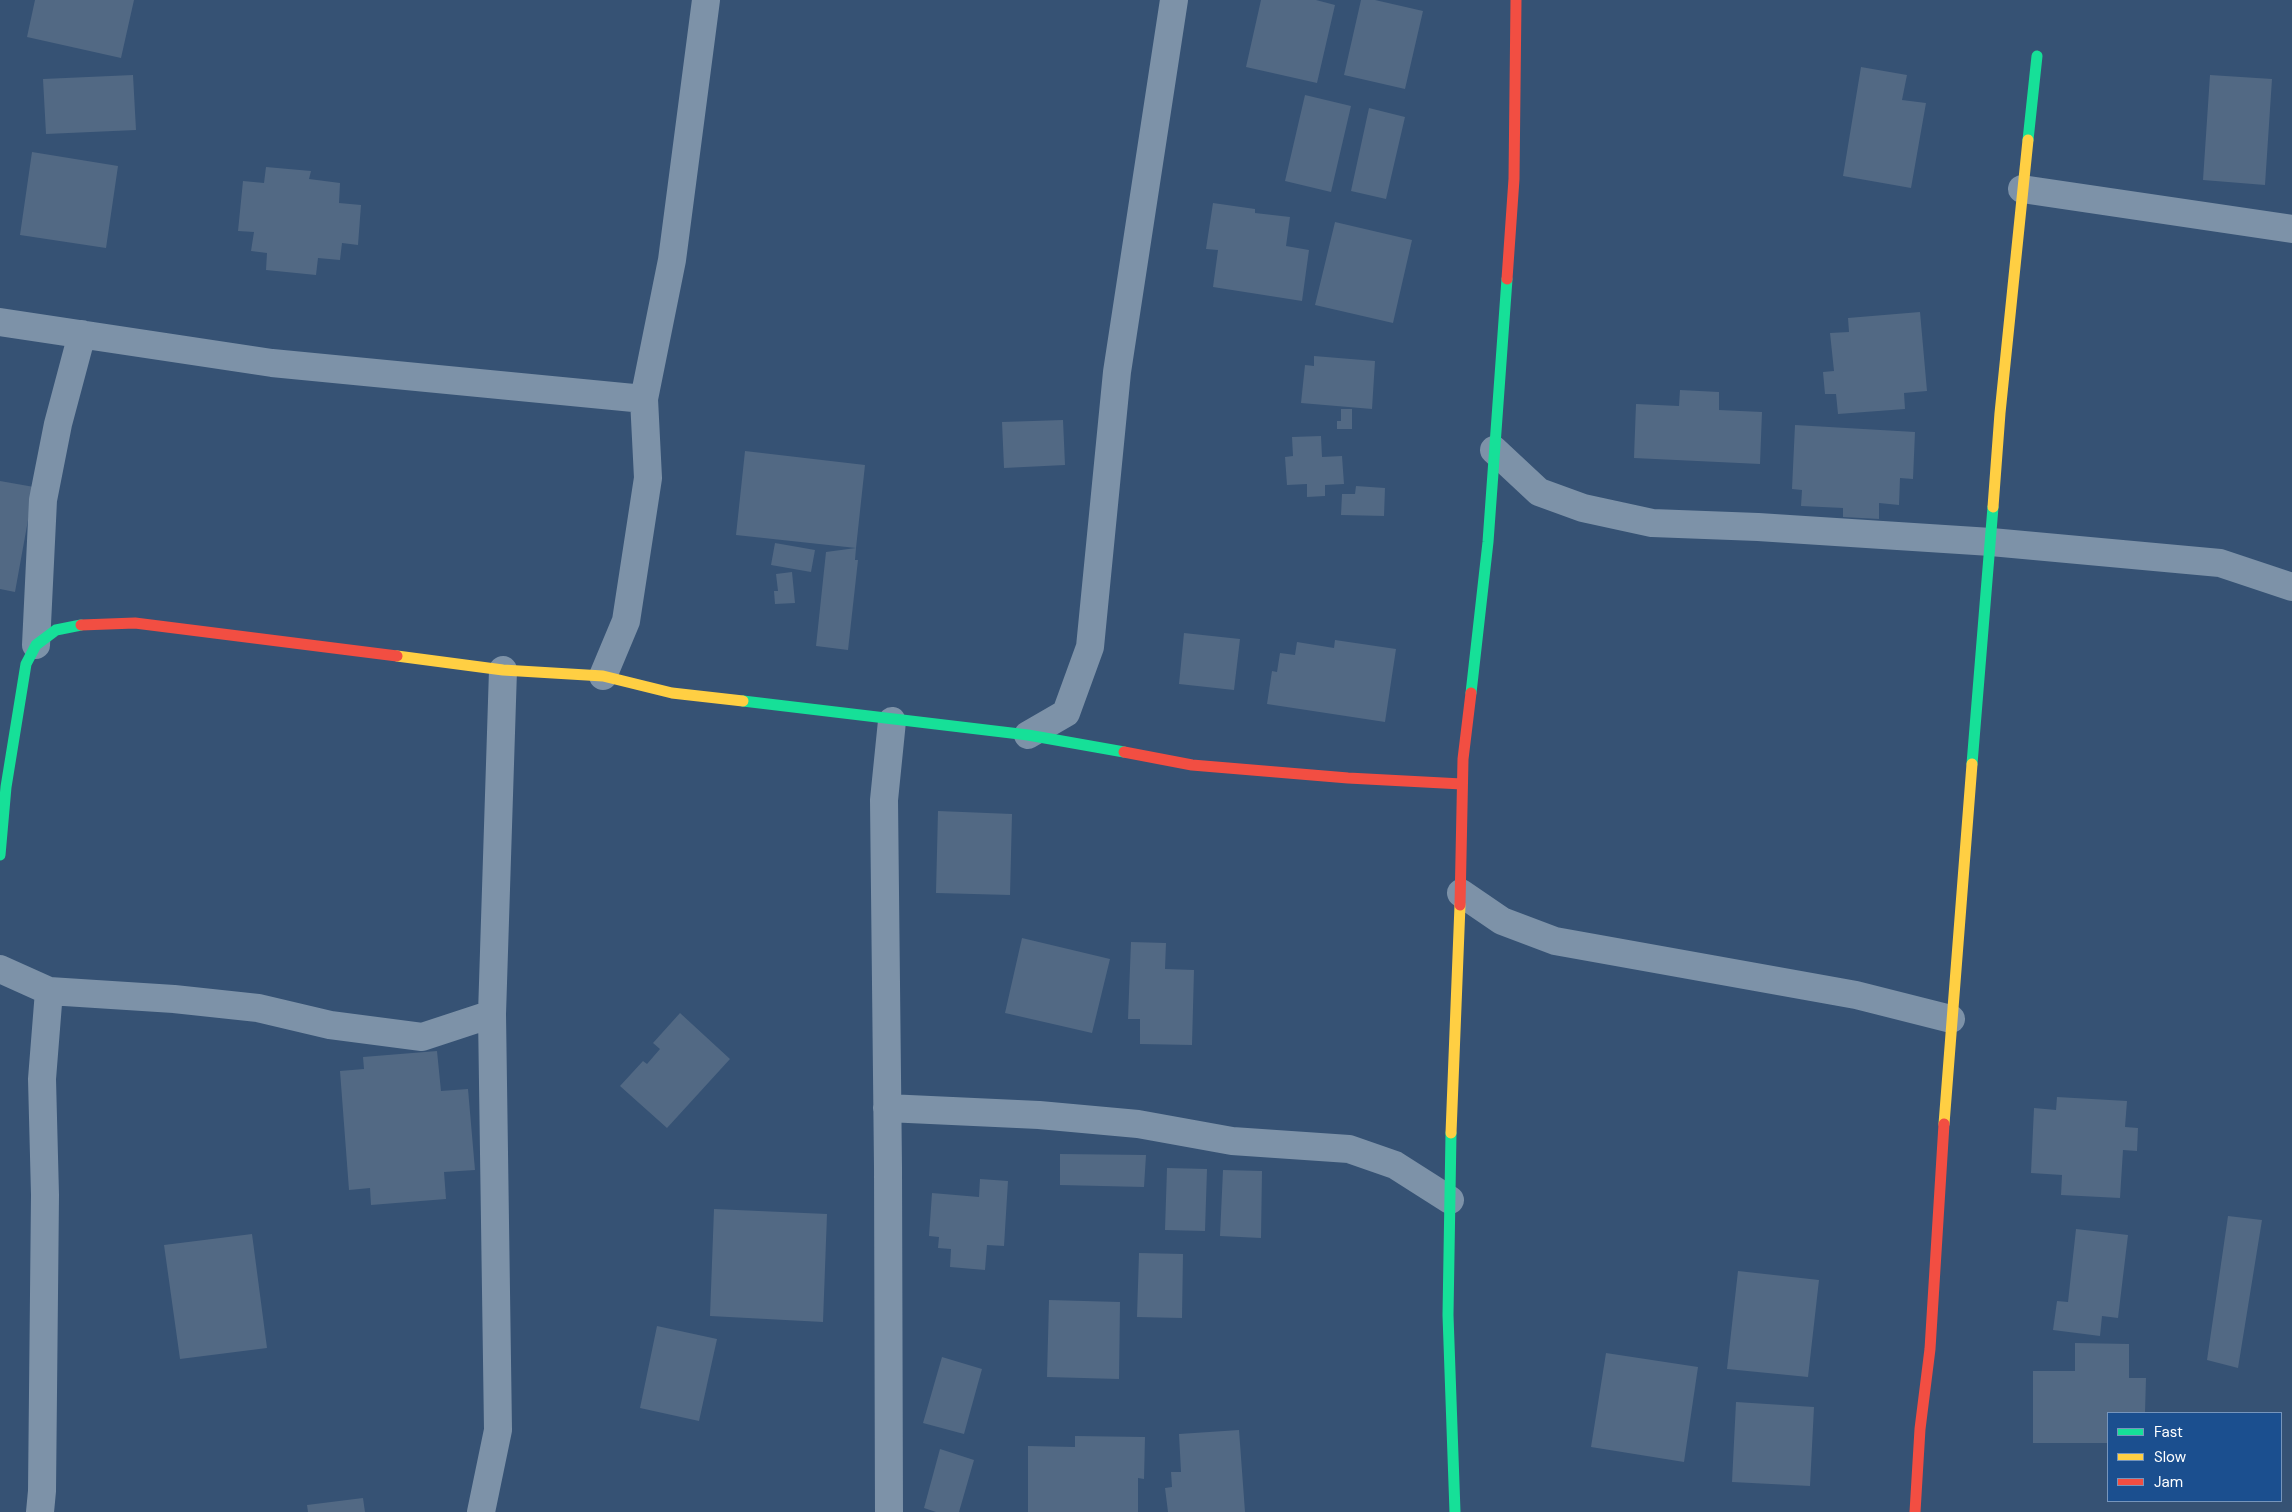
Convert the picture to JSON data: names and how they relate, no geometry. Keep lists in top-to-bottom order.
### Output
{
  "legend": ["Fast", "Slow", "Jam"]
}
